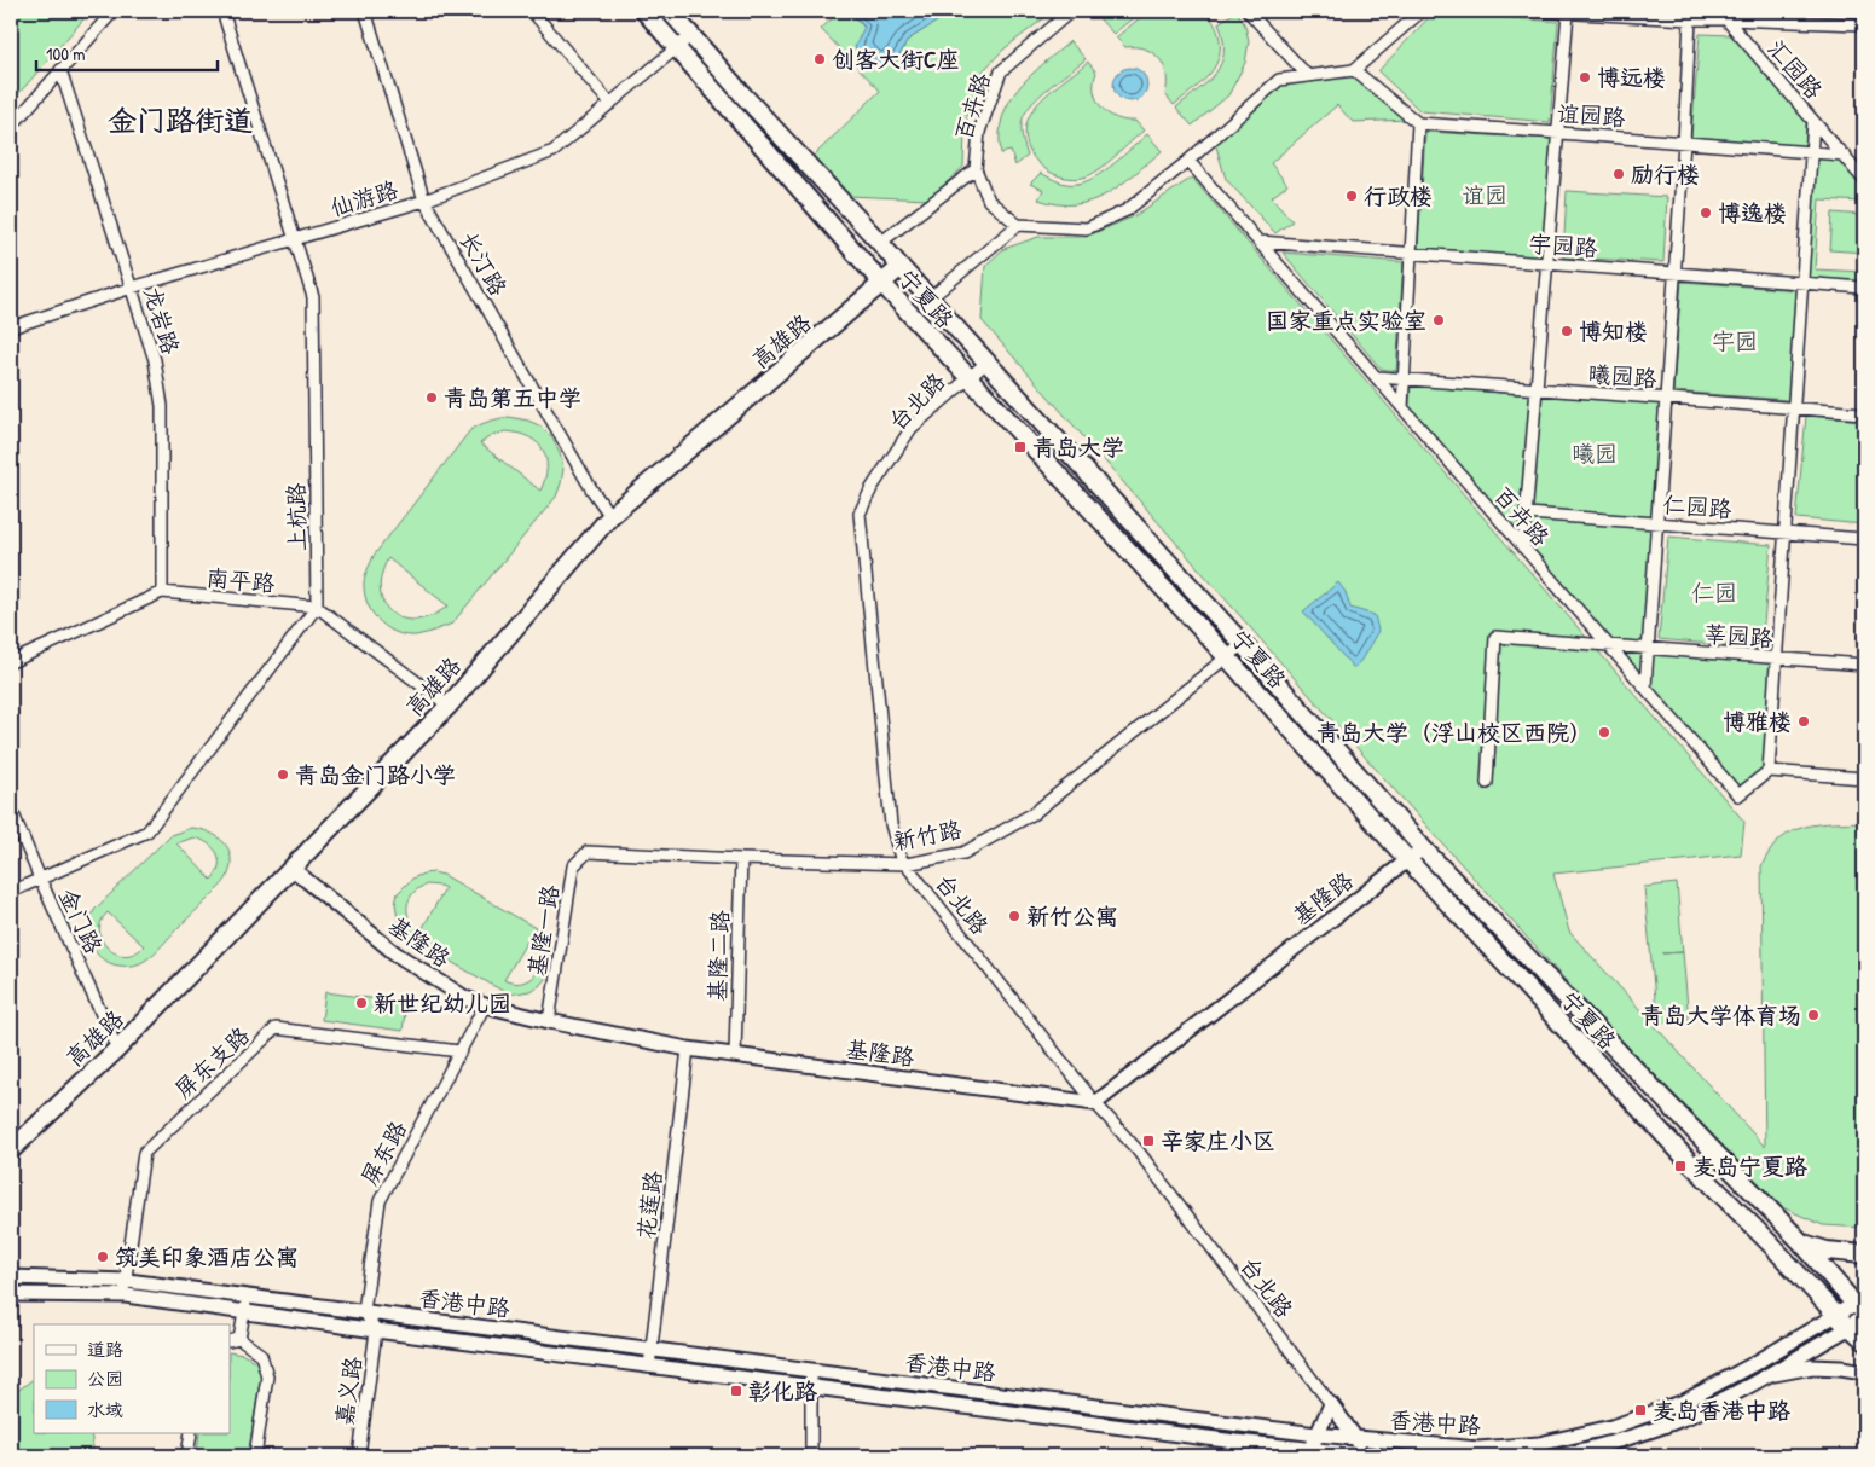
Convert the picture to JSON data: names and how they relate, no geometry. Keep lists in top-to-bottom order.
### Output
{
  "streets": {
    "main road": [
      "宁夏路",
      "高雄路",
      "基隆路",
      "香港中路"
    ],
    "street": [
      "汇园路",
      "百卉路",
      "谊园路",
      "仙游路",
      "宇园路",
      "长汀路",
      "龙岩路",
      "曦园路",
      "台北路",
      "仁园路",
      "上杭路",
      "南平路",
      "新竹路",
      "金门路",
      "基隆一路",
      "基隆二路",
      "屏东支路",
      "屏东路",
      "花莲路",
      "嘉义路"
    ]
  },
  "crossings": [
    ["汇园路", "谊园路"],
    ["百卉路", "宇园路"],
    ["百卉路", "宁夏路"],
    ["百卉路", "曦园路"],
    ["仙游路", "长汀路"],
    ["仙游路", "宁夏路"],
    ["仙游路", "龙岩路"],
    ["仙游路", "上杭路"],
    ["长汀路", "高雄路"],
    ["宁夏路", "高雄路"],
    ["宁夏路", "台北路"],
    ["宁夏路", "新竹路"],
    ["宁夏路", "基隆路"],
    ["宁夏路", "香港中路"],
    ["龙岩路", "南平路"],
    ["高雄路", "基隆路"],
    ["高雄路", "金门路"],
    ["台北路", "新竹路"],
    ["台北路", "基隆路"],
    ["上杭路", "南平路"],
    ["新竹路", "基隆一路"],
    ["新竹路", "基隆二路"],
    ["基隆路", "基隆一路"],
    ["基隆路", "基隆二路"],
    ["基隆路", "屏东路"],
    ["基隆路", "花莲路"],
    ["屏东支路", "屏东路"],
    ["屏东支路", "香港中路"],
    ["屏东路", "香港中路"],
    ["花莲路", "香港中路"],
    ["香港中路", "嘉义路"]
  ],
  "districts": ["金门路街道"],
  "parks": [
    "谊园",
    "宇园",
    "曦园",
    "仁园"
  ],
  "places": {
    "other": [
      "创客大街C座",
      "博远楼",
      "励行楼",
      "行政楼",
      "博逸楼",
      "国家重点实验室",
      "博知楼",
      "青岛第五中学",
      "博雅楼",
      "青岛大学（浮山校区西院）",
      "青岛金门路小学",
      "新竹公寓",
      "新世纪幼儿园",
      "青岛大学体育场",
      "筑美印象酒店公寓"
    ],
    "transit": [
      "青岛大学",
      "辛家庄小区",
      "麦岛宁夏路",
      "彰化路",
      "麦岛香港中路"
    ]
  },
  "legend": ["道路", "公园", "水域"],
  "scale_bar": "100 m"
}
